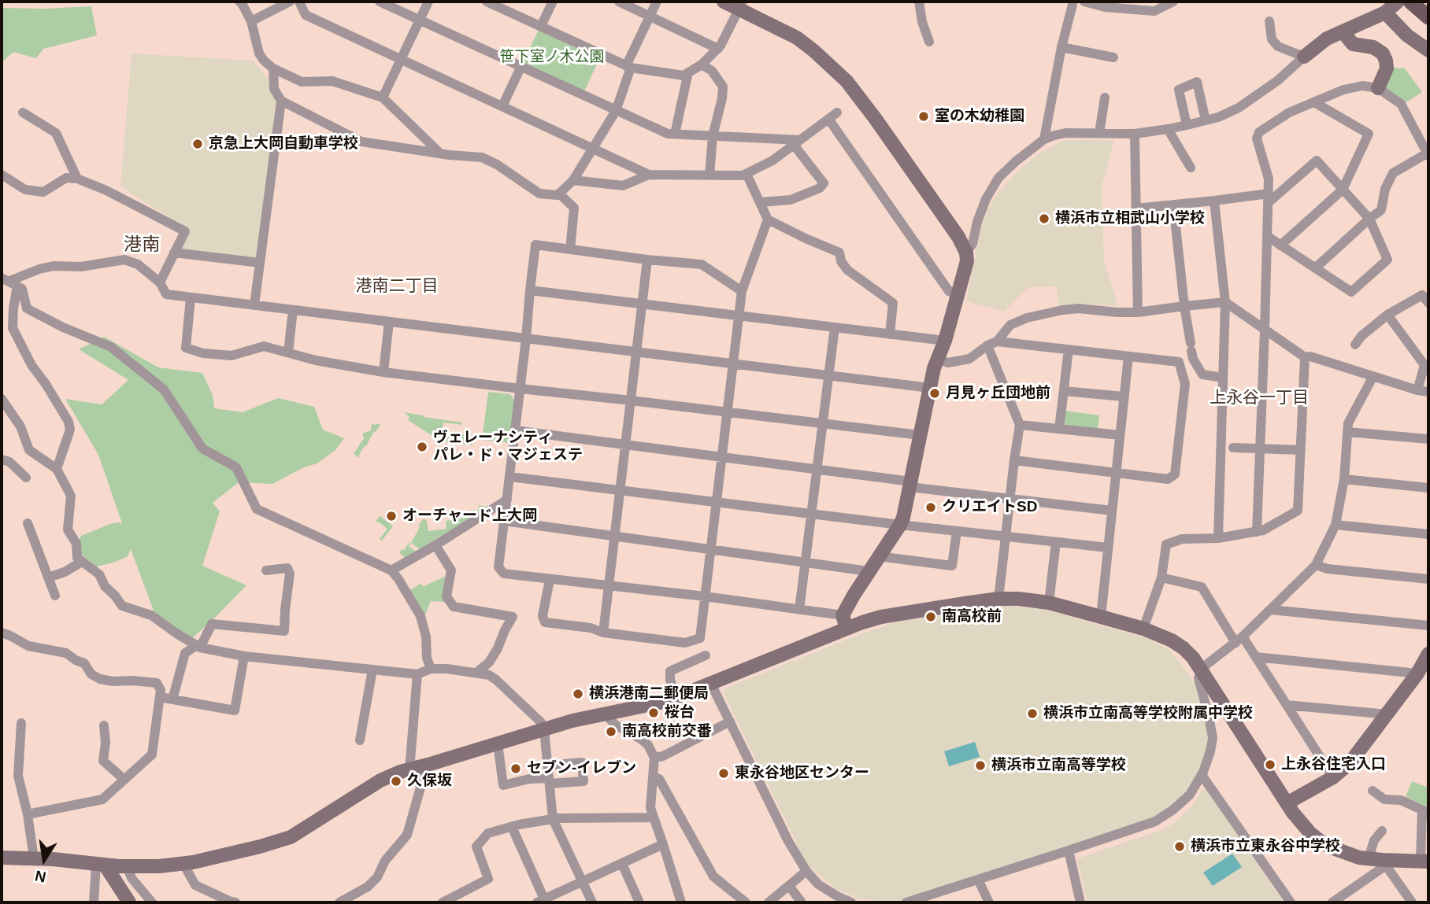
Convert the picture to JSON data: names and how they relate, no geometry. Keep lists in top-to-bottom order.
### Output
{
  "districts": ["港南", "港南二丁目", "上永谷一丁目"],
  "parks": ["笹下室ノ木公園"],
  "places": [
    "室の木幼稚園",
    "京急上大岡自動車学校",
    "横浜市立相武山小学校",
    "月見ヶ丘団地前",
    "ヴェレーナシティ パレ・ド・マジェステ",
    "クリエイトSD",
    "オーチャード上大岡",
    "南高校前",
    "横浜港南二郵便局",
    "桜台",
    "横浜市立南高等学校附属中学校",
    "南高校前交番",
    "上永谷住宅入口",
    "横浜市立南高等学校",
    "セブン-イレブン",
    "東永谷地区センター",
    "久保坂",
    "横浜市立東永谷中学校"
  ],
  "north": "bottom"
}
